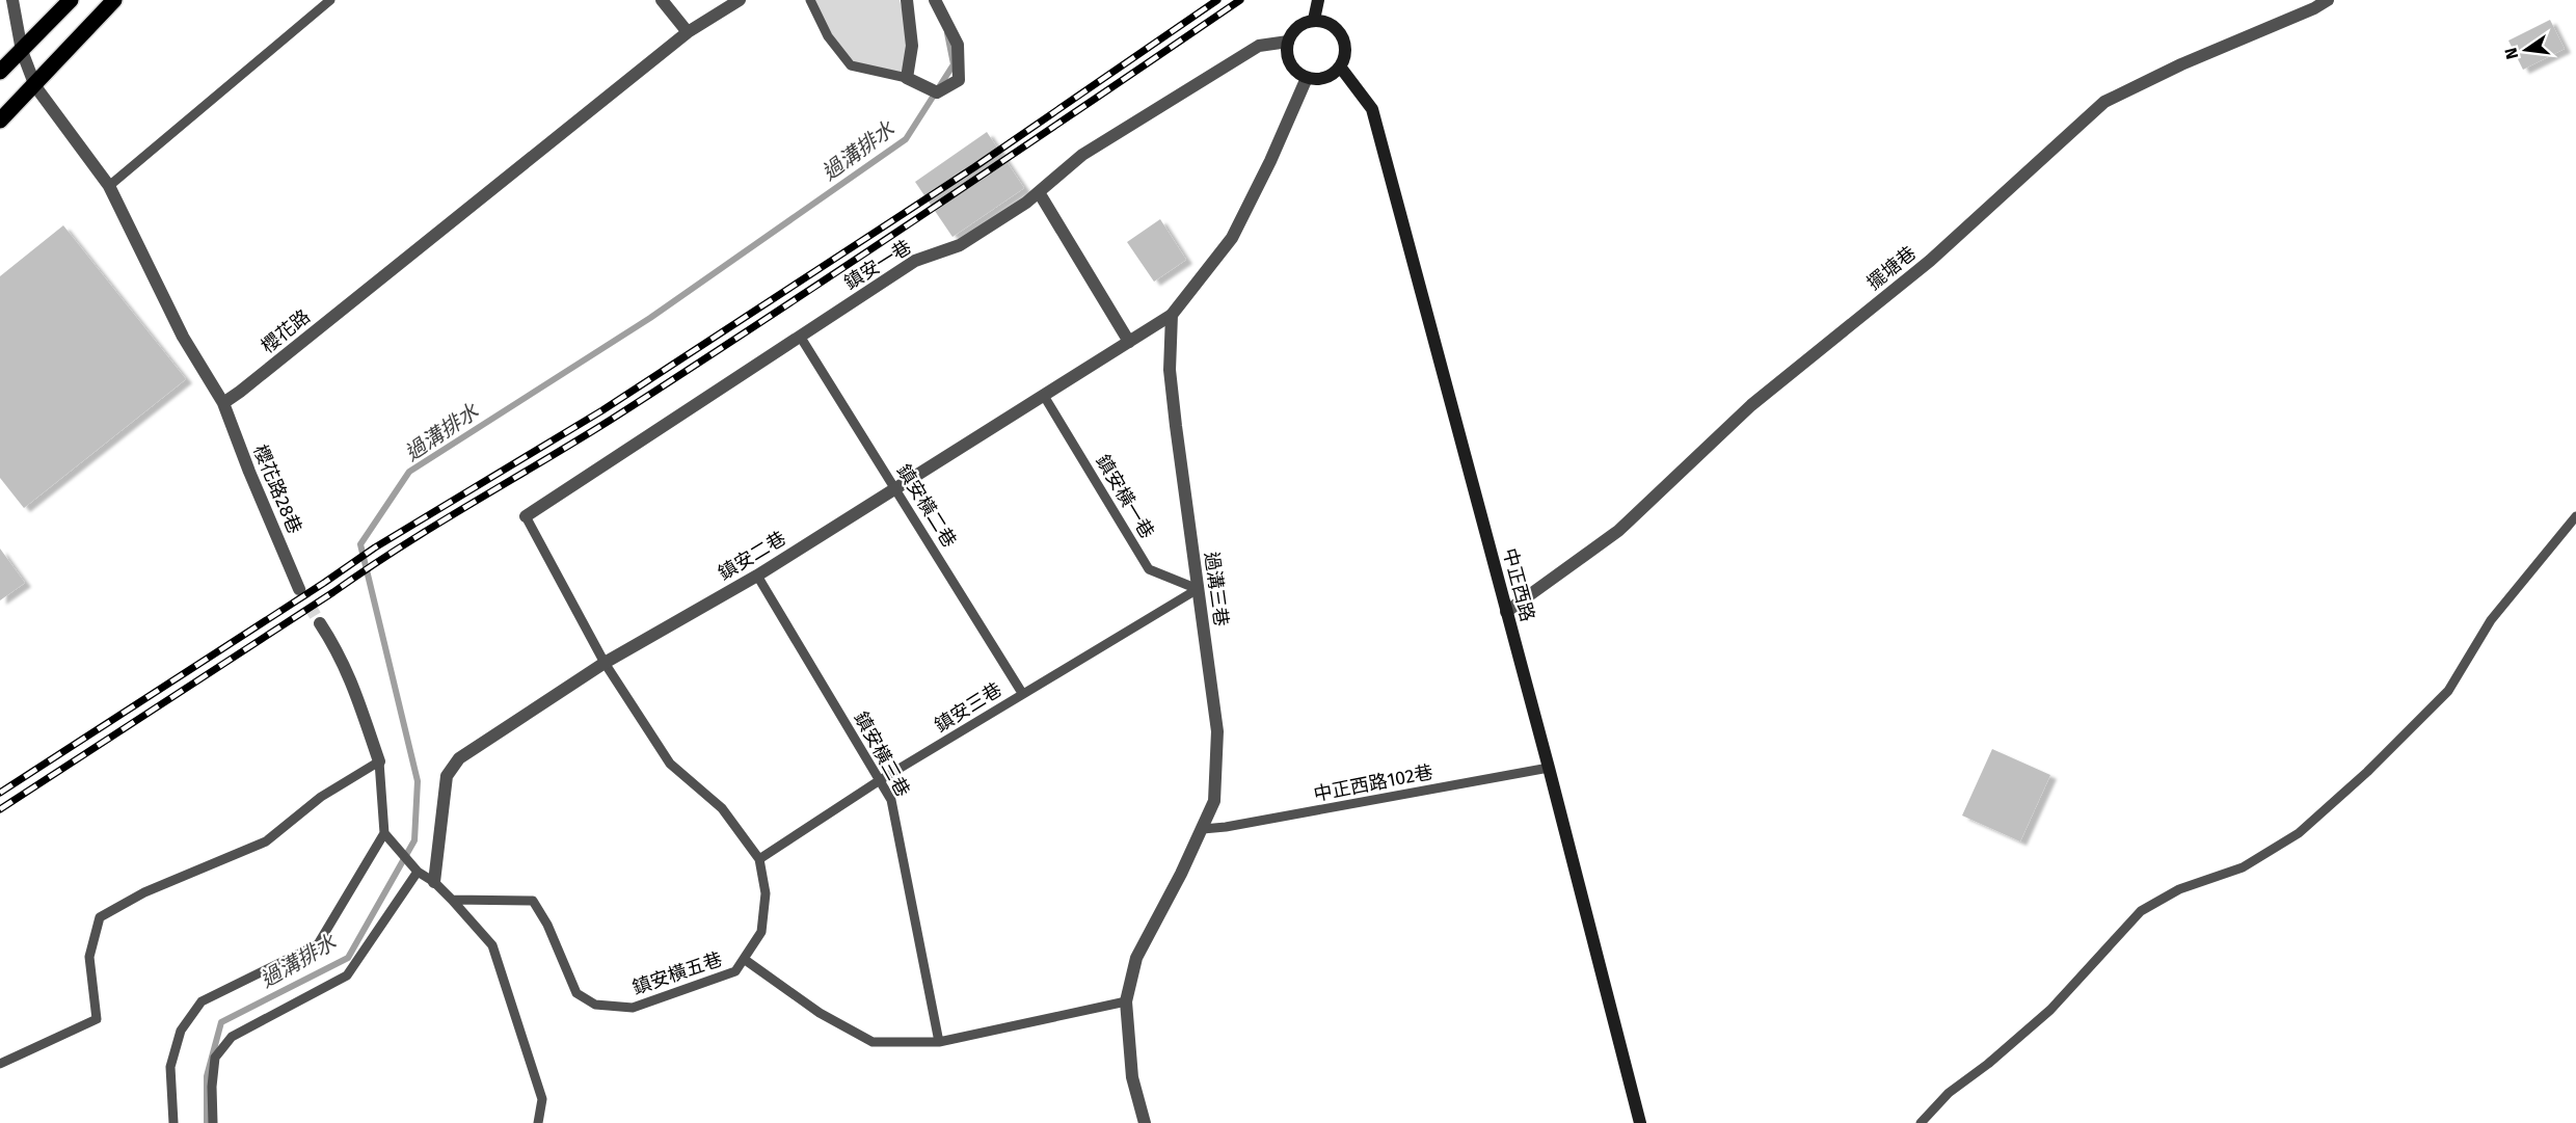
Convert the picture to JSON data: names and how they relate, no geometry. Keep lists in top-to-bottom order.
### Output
{
  "streets": {
    "main road": ["中正西路"],
    "street": [
      "鎮安一巷",
      "擺塘巷",
      "櫻花路",
      "櫻花路28巷",
      "鎮安二巷",
      "過溝三巷"
    ],
    "lane": [
      "鎮安橫一巷",
      "鎮安橫二巷",
      "鎮安三巷",
      "鎮安橫三巷",
      "中正西路102巷",
      "鎮安橫五巷"
    ]
  },
  "crossings": [
    ["鎮安一巷", "鎮安橫二巷"],
    ["鎮安一巷", "中正西路"],
    ["鎮安一巷", "鎮安橫五巷"],
    ["擺塘巷", "中正西路"],
    ["櫻花路", "櫻花路28巷"],
    ["鎮安橫一巷", "鎮安二巷"],
    ["鎮安橫一巷", "過溝三巷"],
    ["鎮安橫一巷", "鎮安三巷"],
    ["鎮安橫二巷", "鎮安二巷"],
    ["鎮安橫二巷", "鎮安三巷"],
    ["鎮安二巷", "過溝三巷"],
    ["鎮安二巷", "鎮安橫三巷"],
    ["鎮安二巷", "鎮安橫五巷"],
    ["中正西路", "中正西路102巷"],
    ["過溝三巷", "鎮安三巷"],
    ["過溝三巷", "中正西路102巷"],
    ["鎮安三巷", "鎮安橫三巷"],
    ["鎮安三巷", "鎮安橫五巷"]
  ],
  "water": ["過溝排水"],
  "north": "left"
}
